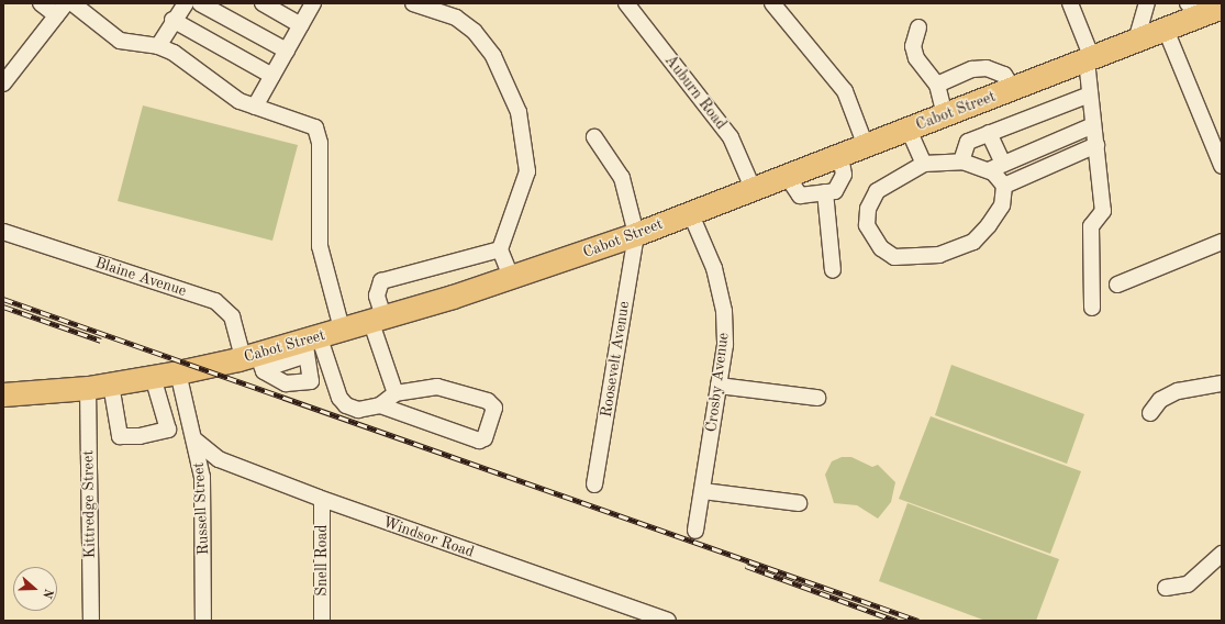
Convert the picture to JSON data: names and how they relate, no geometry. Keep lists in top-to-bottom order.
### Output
{
  "streets": {
    "highway": ["Cabot Street"],
    "street": [
      "Auburn Road",
      "Blaine Avenue",
      "Roosevelt Avenue",
      "Crosby Avenue",
      "Kittredge Street",
      "Russell Street",
      "Windsor Road",
      "Snell Road"
    ]
  },
  "crossings": [
    ["Auburn Road", "Cabot Street"],
    ["Cabot Street", "Blaine Avenue"],
    ["Cabot Street", "Roosevelt Avenue"],
    ["Cabot Street", "Crosby Avenue"],
    ["Cabot Street", "Kittredge Street"],
    ["Cabot Street", "Russell Street"],
    ["Russell Street", "Windsor Road"],
    ["Windsor Road", "Snell Road"]
  ],
  "north": "right"
}
